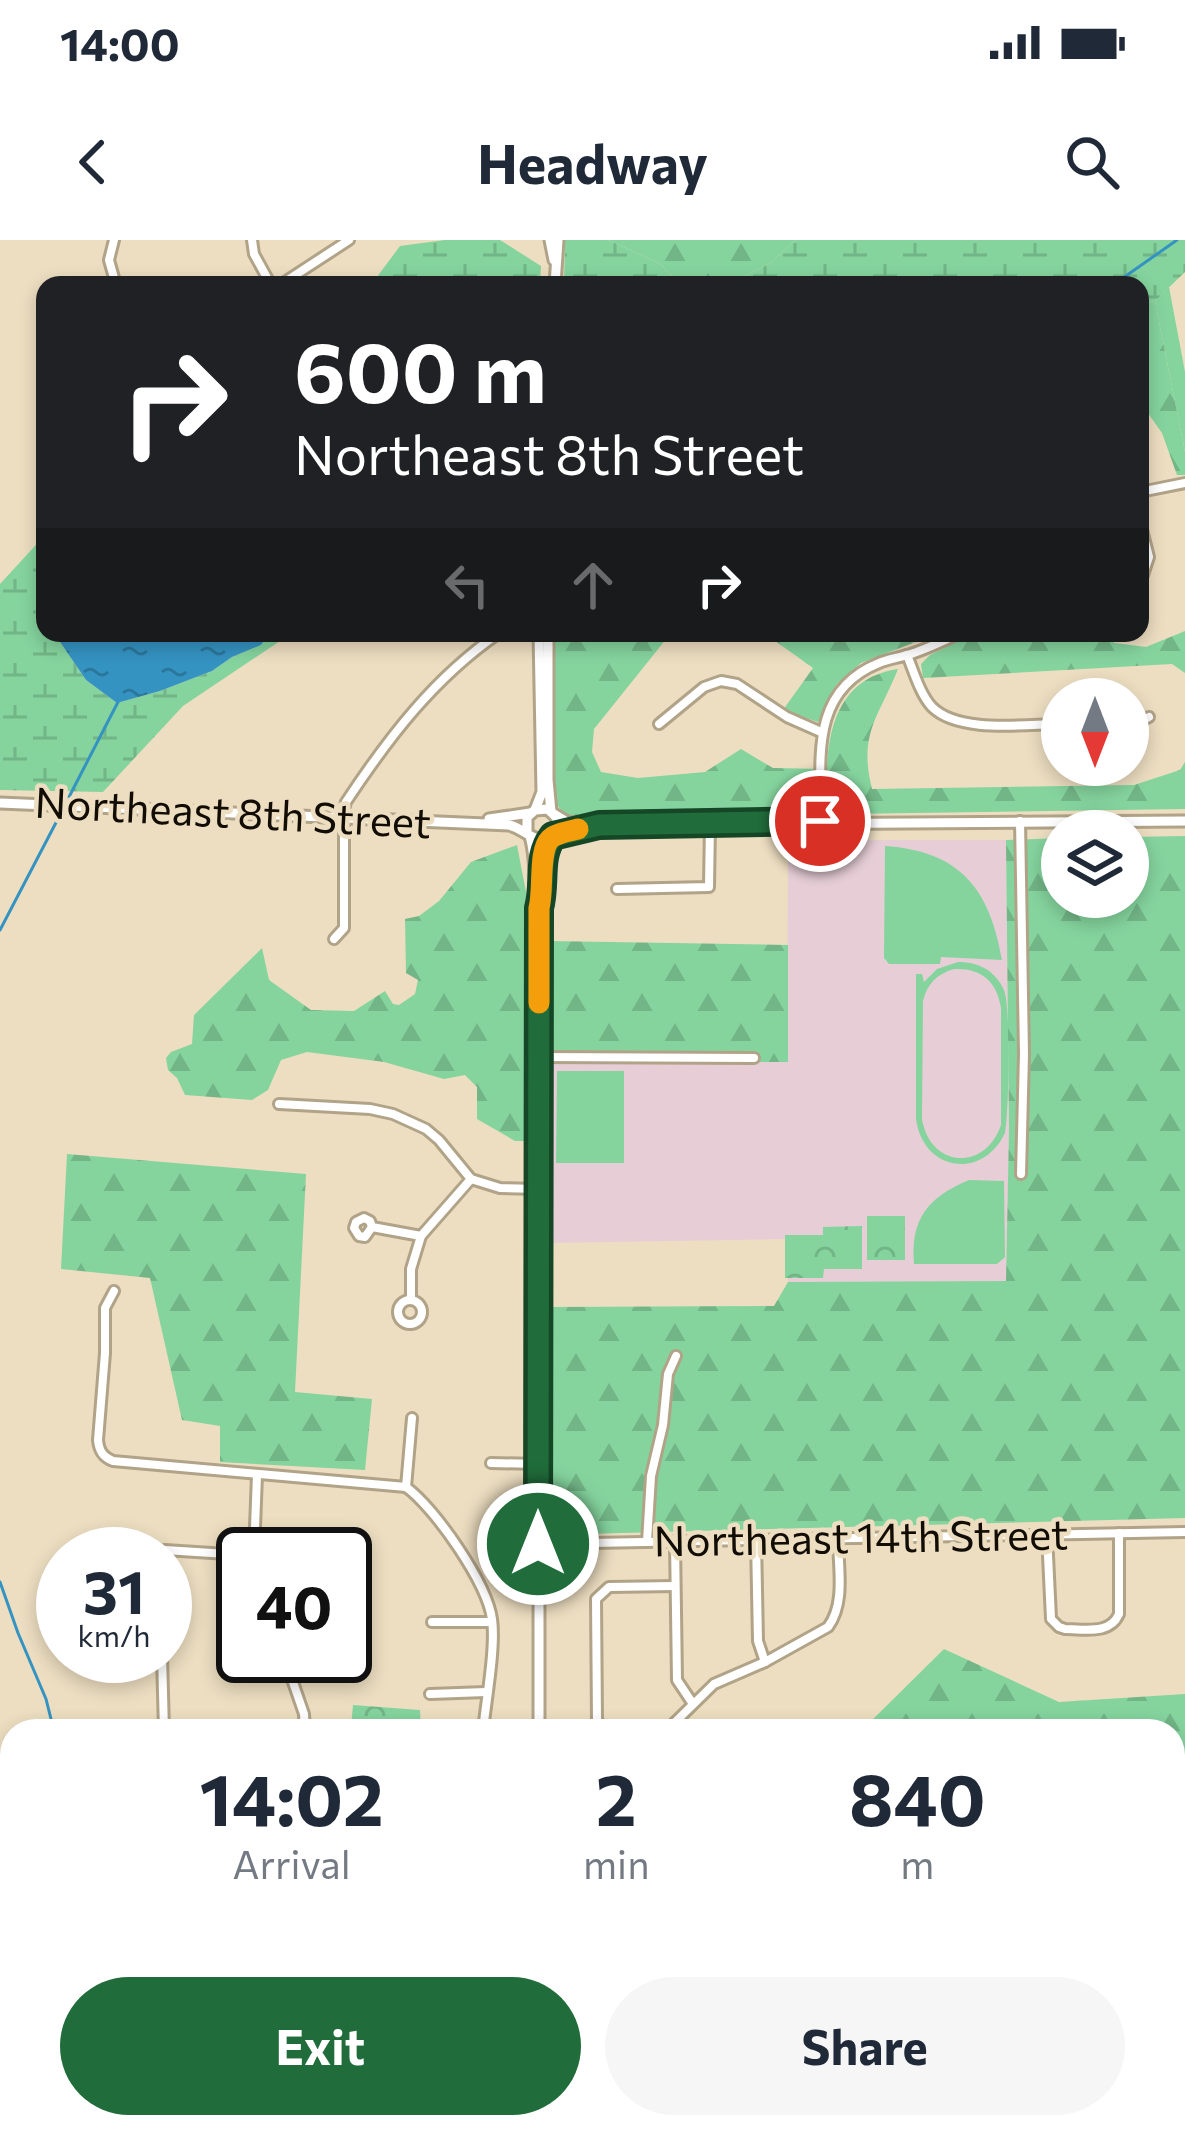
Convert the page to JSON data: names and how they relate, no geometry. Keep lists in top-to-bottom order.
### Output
{
  "streets": {
    "street": ["Northeast 8th Street", "Northeast 14th Street"]
  },
  "north": "bottom",
  "page": {
    "status": "14:00",
    "header": "Headway",
    "turn": ["600 m", "Northeast 8th Street"],
    "speed": "31 km/h",
    "limit": "40",
    "eta": [
      "14:02",
      "Arrival",
      "2",
      "min",
      "840",
      "m"
    ],
    "buttons": ["Exit", "Share"]
  }
}
